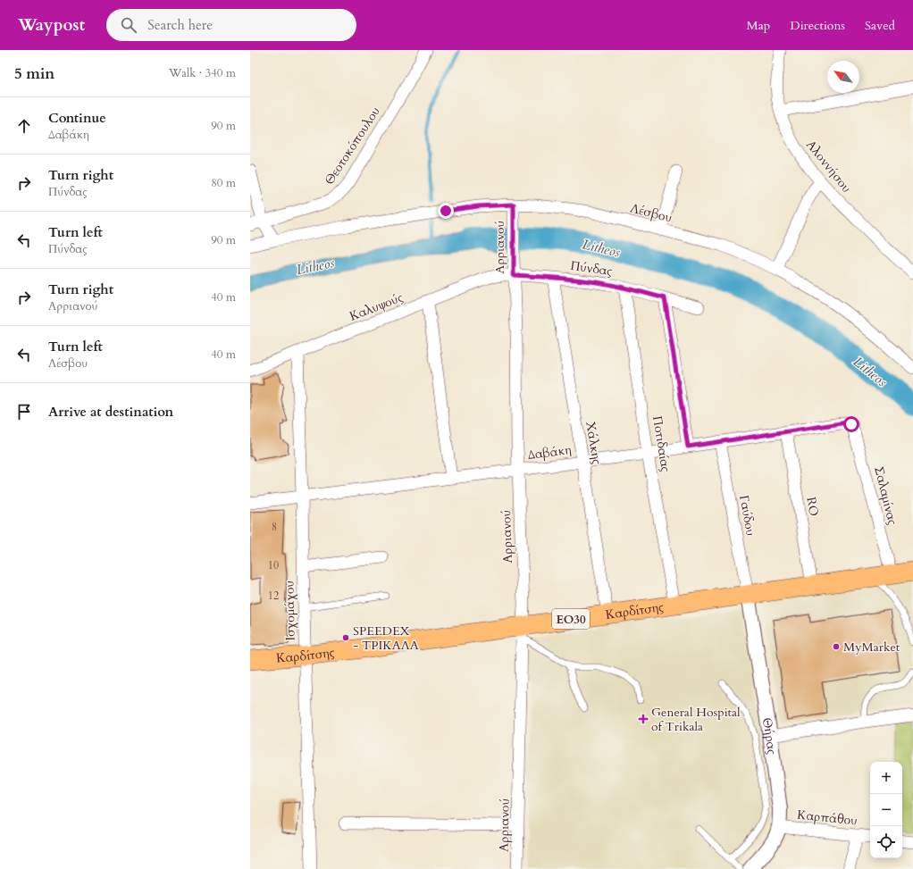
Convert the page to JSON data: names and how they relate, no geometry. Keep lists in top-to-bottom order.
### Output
{
  "streets": {
    "main road": ["Καρδίτσης", "ΕΟ30"],
    "street": [
      "Θεοτοκόπουλου",
      "Αλοννήσου",
      "Λέσβου",
      "Αρριανού",
      "Πύνδας",
      "Καλυψούς",
      "Χάλκης",
      "Ποτιδαίας",
      "Δαβάκη",
      "Σαλαμίνας",
      "RO",
      "Γαύδου",
      "Ισχομάχου",
      "Θήρας",
      "Καρπάθου"
    ]
  },
  "crossings": [
    ["Λέσβου", "Αρριανού"],
    ["Αρριανού", "Πύνδας"],
    ["Αρριανού", "Καλυψούς"],
    ["Αρριανού", "Δαβάκη"],
    ["Αρριανού", "Καρδίτσης"],
    ["Πύνδας", "Καλυψούς"],
    ["Πύνδας", "Χάλκης"],
    ["Πύνδας", "Ποτιδαίας"],
    ["Καλυψούς", "Ισχομάχου"],
    ["Χάλκης", "Δαβάκη"],
    ["Χάλκης", "Καρδίτσης"],
    ["Ποτιδαίας", "Δαβάκη"],
    ["Ποτιδαίας", "Καρδίτσης"],
    ["Δαβάκη", "Σαλαμίνας"],
    ["Δαβάκη", "RO"],
    ["Δαβάκη", "Γαύδου"],
    ["Δαβάκη", "Ισχομάχου"],
    ["Σαλαμίνας", "Καρδίτσης"],
    ["RO", "Καρδίτσης"],
    ["Γαύδου", "Καρδίτσης"],
    ["Γαύδου", "Θήρας"],
    ["Καρδίτσης", "Ισχομάχου"],
    ["Καρδίτσης", "Θήρας"],
    ["Θήρας", "Καρπάθου"]
  ],
  "water": ["Litheos"],
  "places": {
    "other": ["SPEEDEX - ΤΡΙΚΑΛΑ", "MyMarket"],
    "health": ["General Hospital of Trikala"]
  },
  "house_numbers": ["8", "10", "12"],
  "north": "top left",
  "page": {
    "header": "Waypost",
    "search": "Search here",
    "nav": ["Map", "Directions", "Saved"],
    "heading": ["5 min", "Walk · 340 m"],
    "list": [
      ["Continue", "Δαβάκη", "90 m"],
      ["Turn right", "Πύνδας", "80 m"],
      ["Turn left", "Πύνδας", "90 m"],
      ["Turn right", "Αρριανού", "40 m"],
      ["Turn left", "Λέσβου", "40 m"],
      "Arrive at destination"
    ],
    "map_buttons": ["+", "−"]
  }
}
